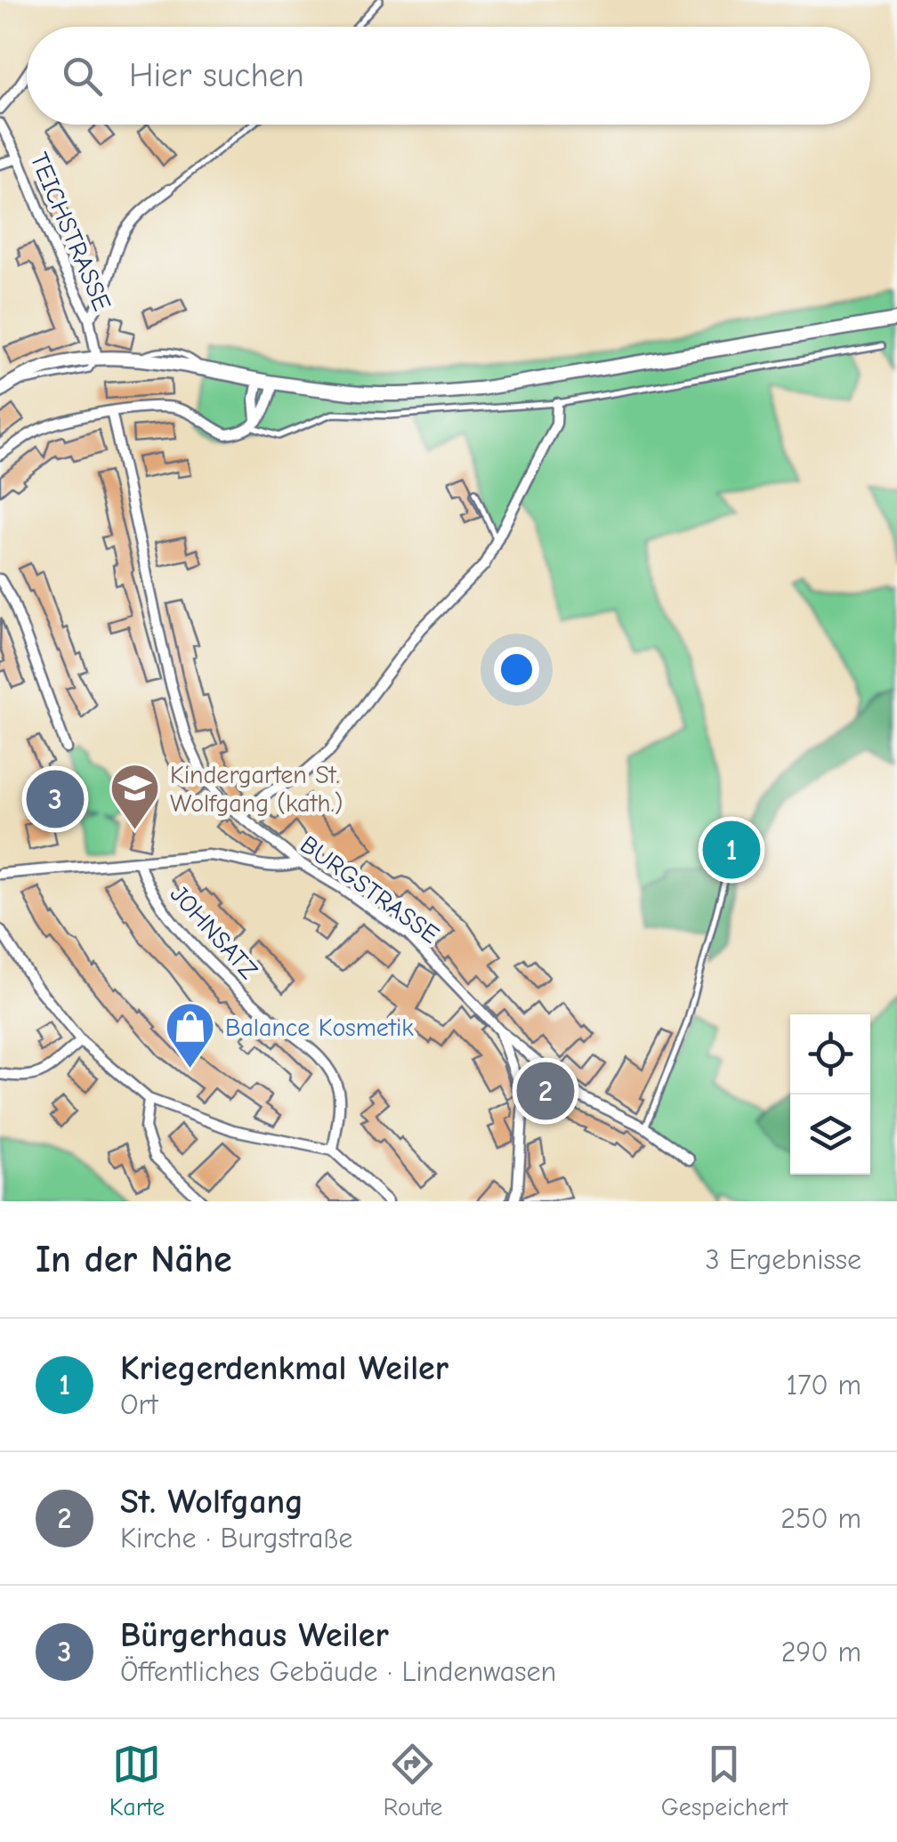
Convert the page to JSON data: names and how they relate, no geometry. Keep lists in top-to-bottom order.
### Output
{
  "streets": {
    "street": ["TEICHSTRASSE", "BURGSTRASSE", "JOHNSATZ"]
  },
  "places": {
    "school or university": ["Kindergarten St. Wolfgang (kath.)"],
    "shop": ["Balance Kosmetik"]
  },
  "page": {
    "search": "Hier suchen",
    "pins": ["3", "1", "2"],
    "heading": ["In der Nähe", "3 Ergebnisse"],
    "list": [
      {
        "mark": "1",
        "name": "Kriegerdenkmal Weiler",
        "note": "Ort",
        "value": "170 m"
      },
      {
        "mark": "2",
        "name": "St. Wolfgang",
        "note": "Kirche · Burgstraße",
        "value": "250 m"
      },
      {
        "mark": "3",
        "name": "Bürgerhaus Weiler",
        "note": "Öffentliches Gebäude · Lindenwasen",
        "value": "290 m"
      }
    ],
    "nav": ["Karte", "Route", "Gespeichert"]
  }
}
